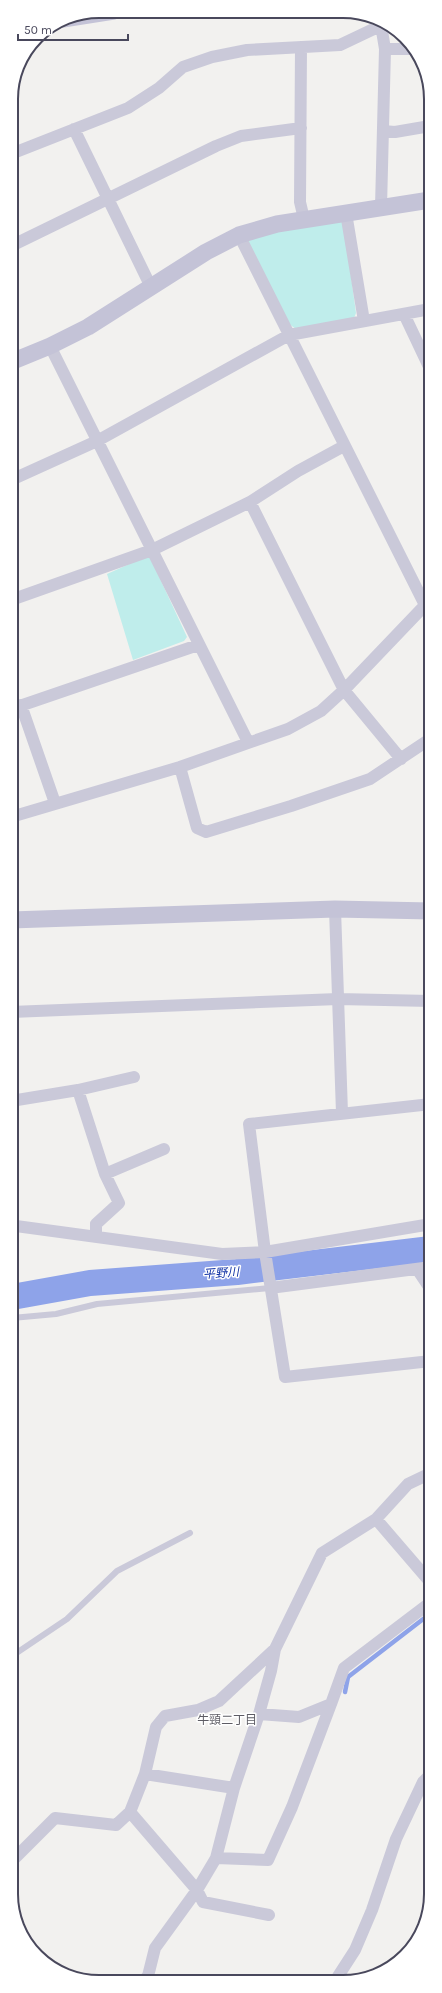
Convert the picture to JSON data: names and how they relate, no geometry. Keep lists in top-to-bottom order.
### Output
{
  "districts": ["牛頸二丁目"],
  "water": ["平野川"],
  "scale_bar": "50 m"
}
